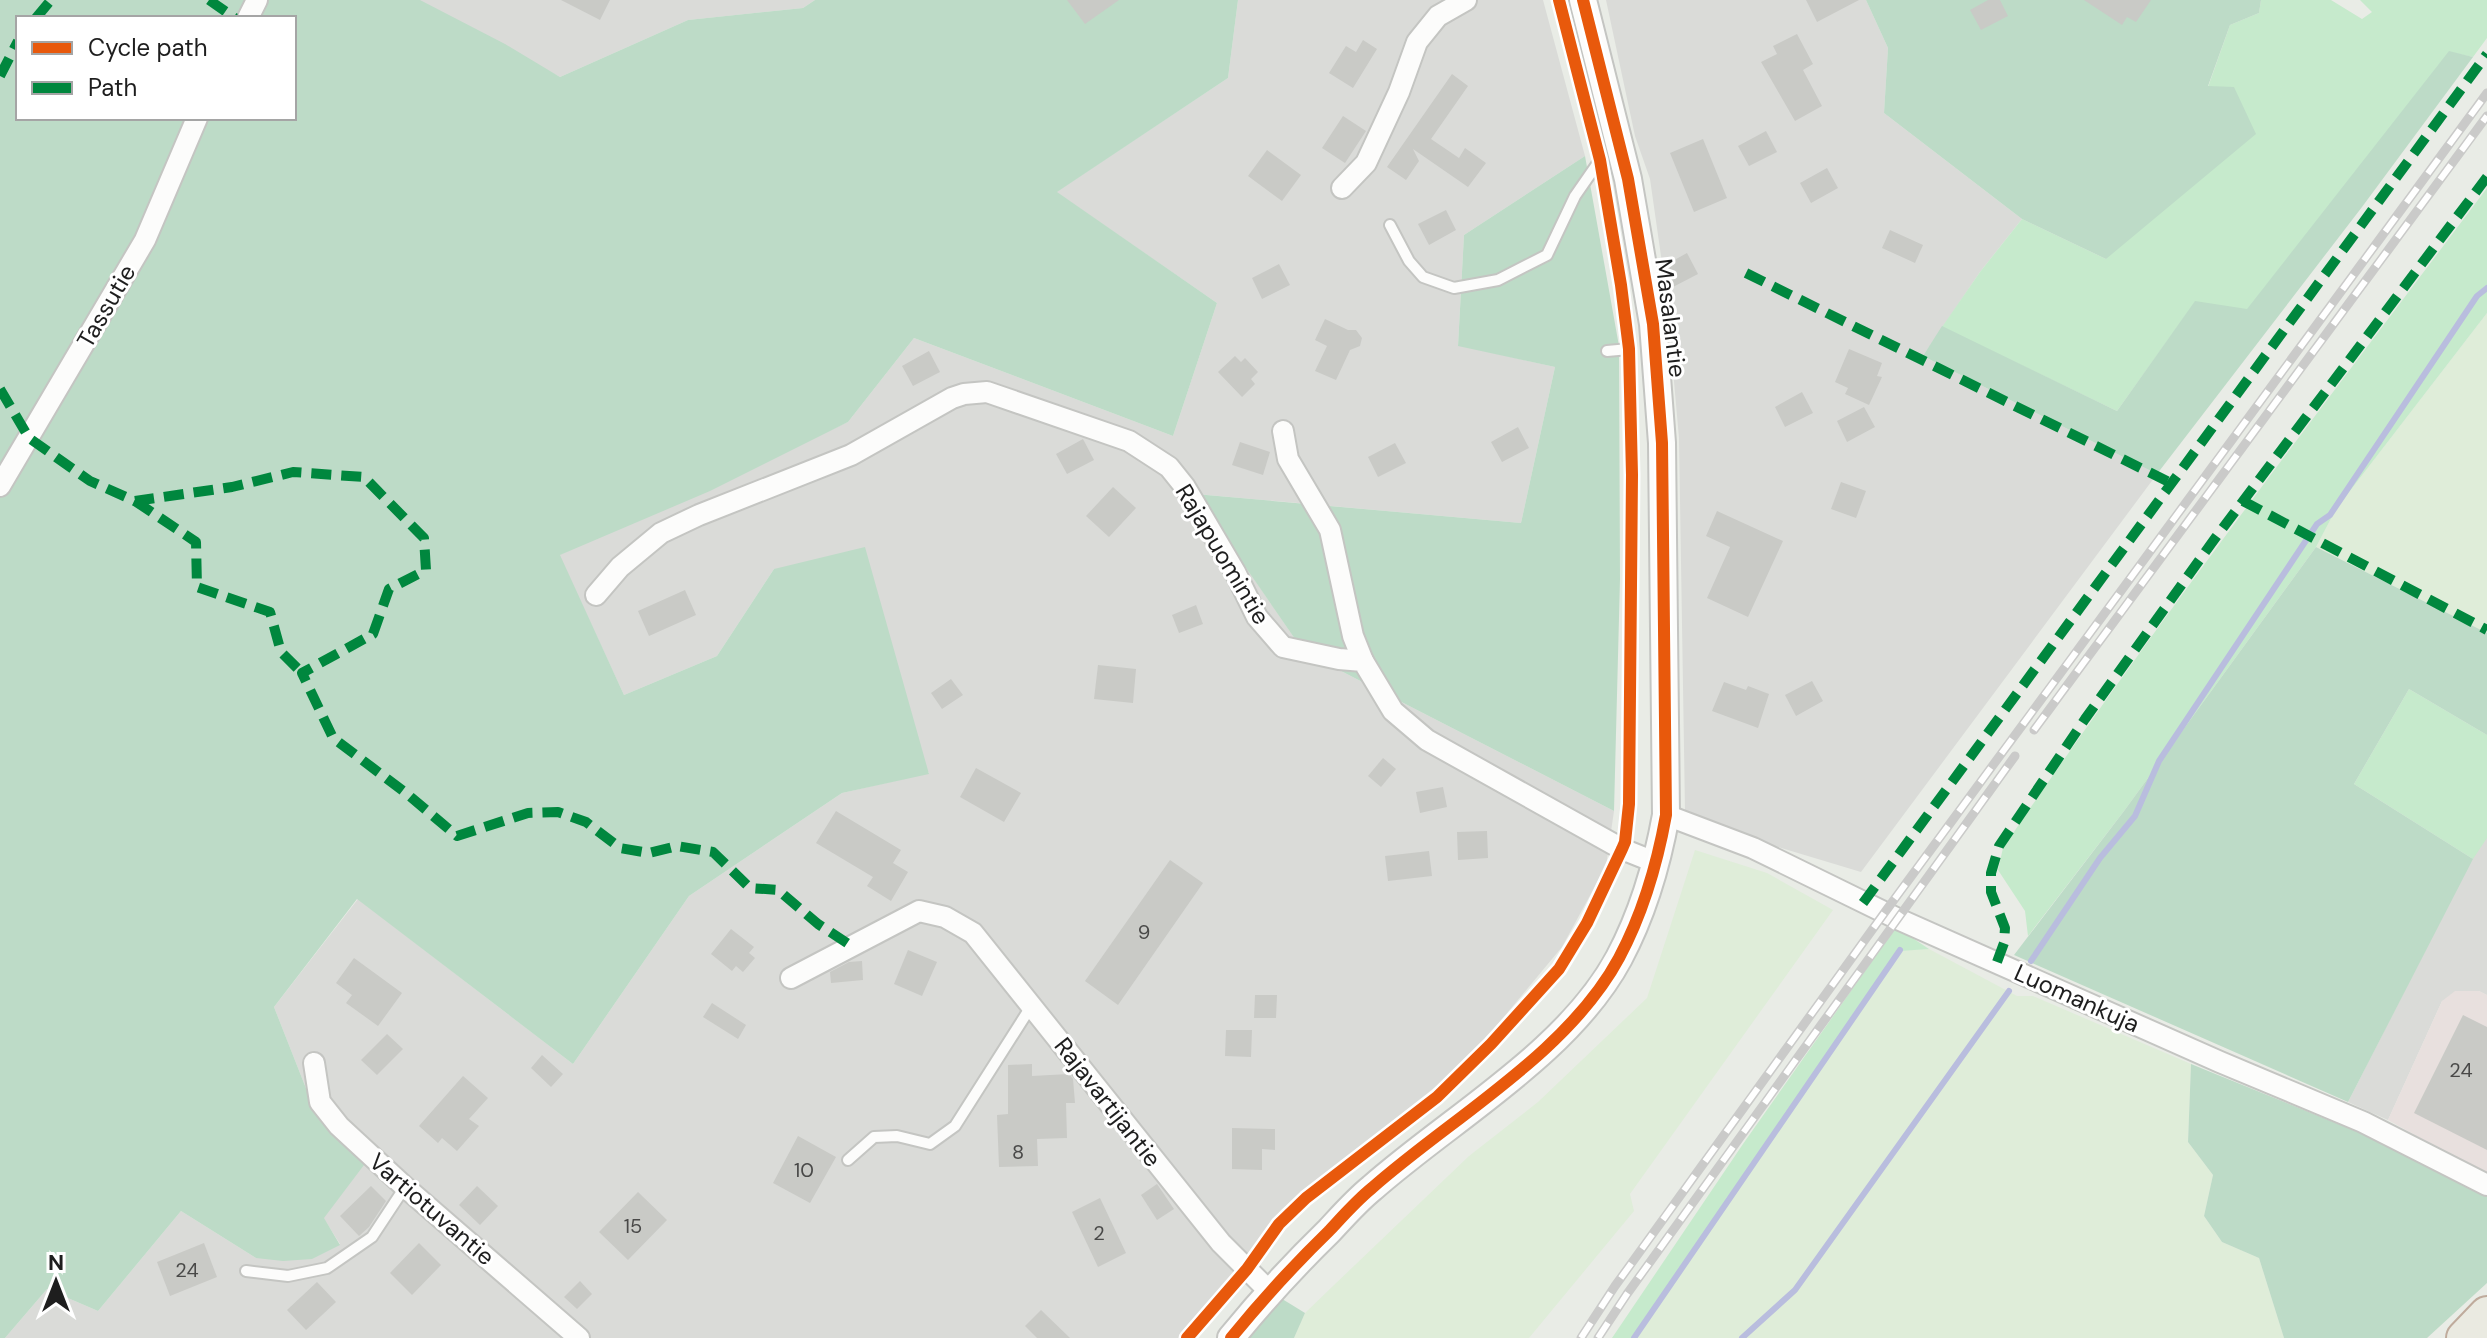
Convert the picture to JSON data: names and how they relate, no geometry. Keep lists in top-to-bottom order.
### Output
{
  "streets": {
    "street": [
      "Tassutie",
      "Masalantie",
      "Rajapuomintie",
      "Luomankuja",
      "Rajavartijantie",
      "Vartiotuvantie"
    ]
  },
  "crossings": [
    ["Masalantie", "Luomankuja"],
    ["Masalantie", "Rajavartijantie"]
  ],
  "house_numbers": [
    "9",
    "24",
    "8",
    "10",
    "15",
    "2",
    "24"
  ],
  "legend": ["Cycle path", "Path"],
  "north": "top"
}
